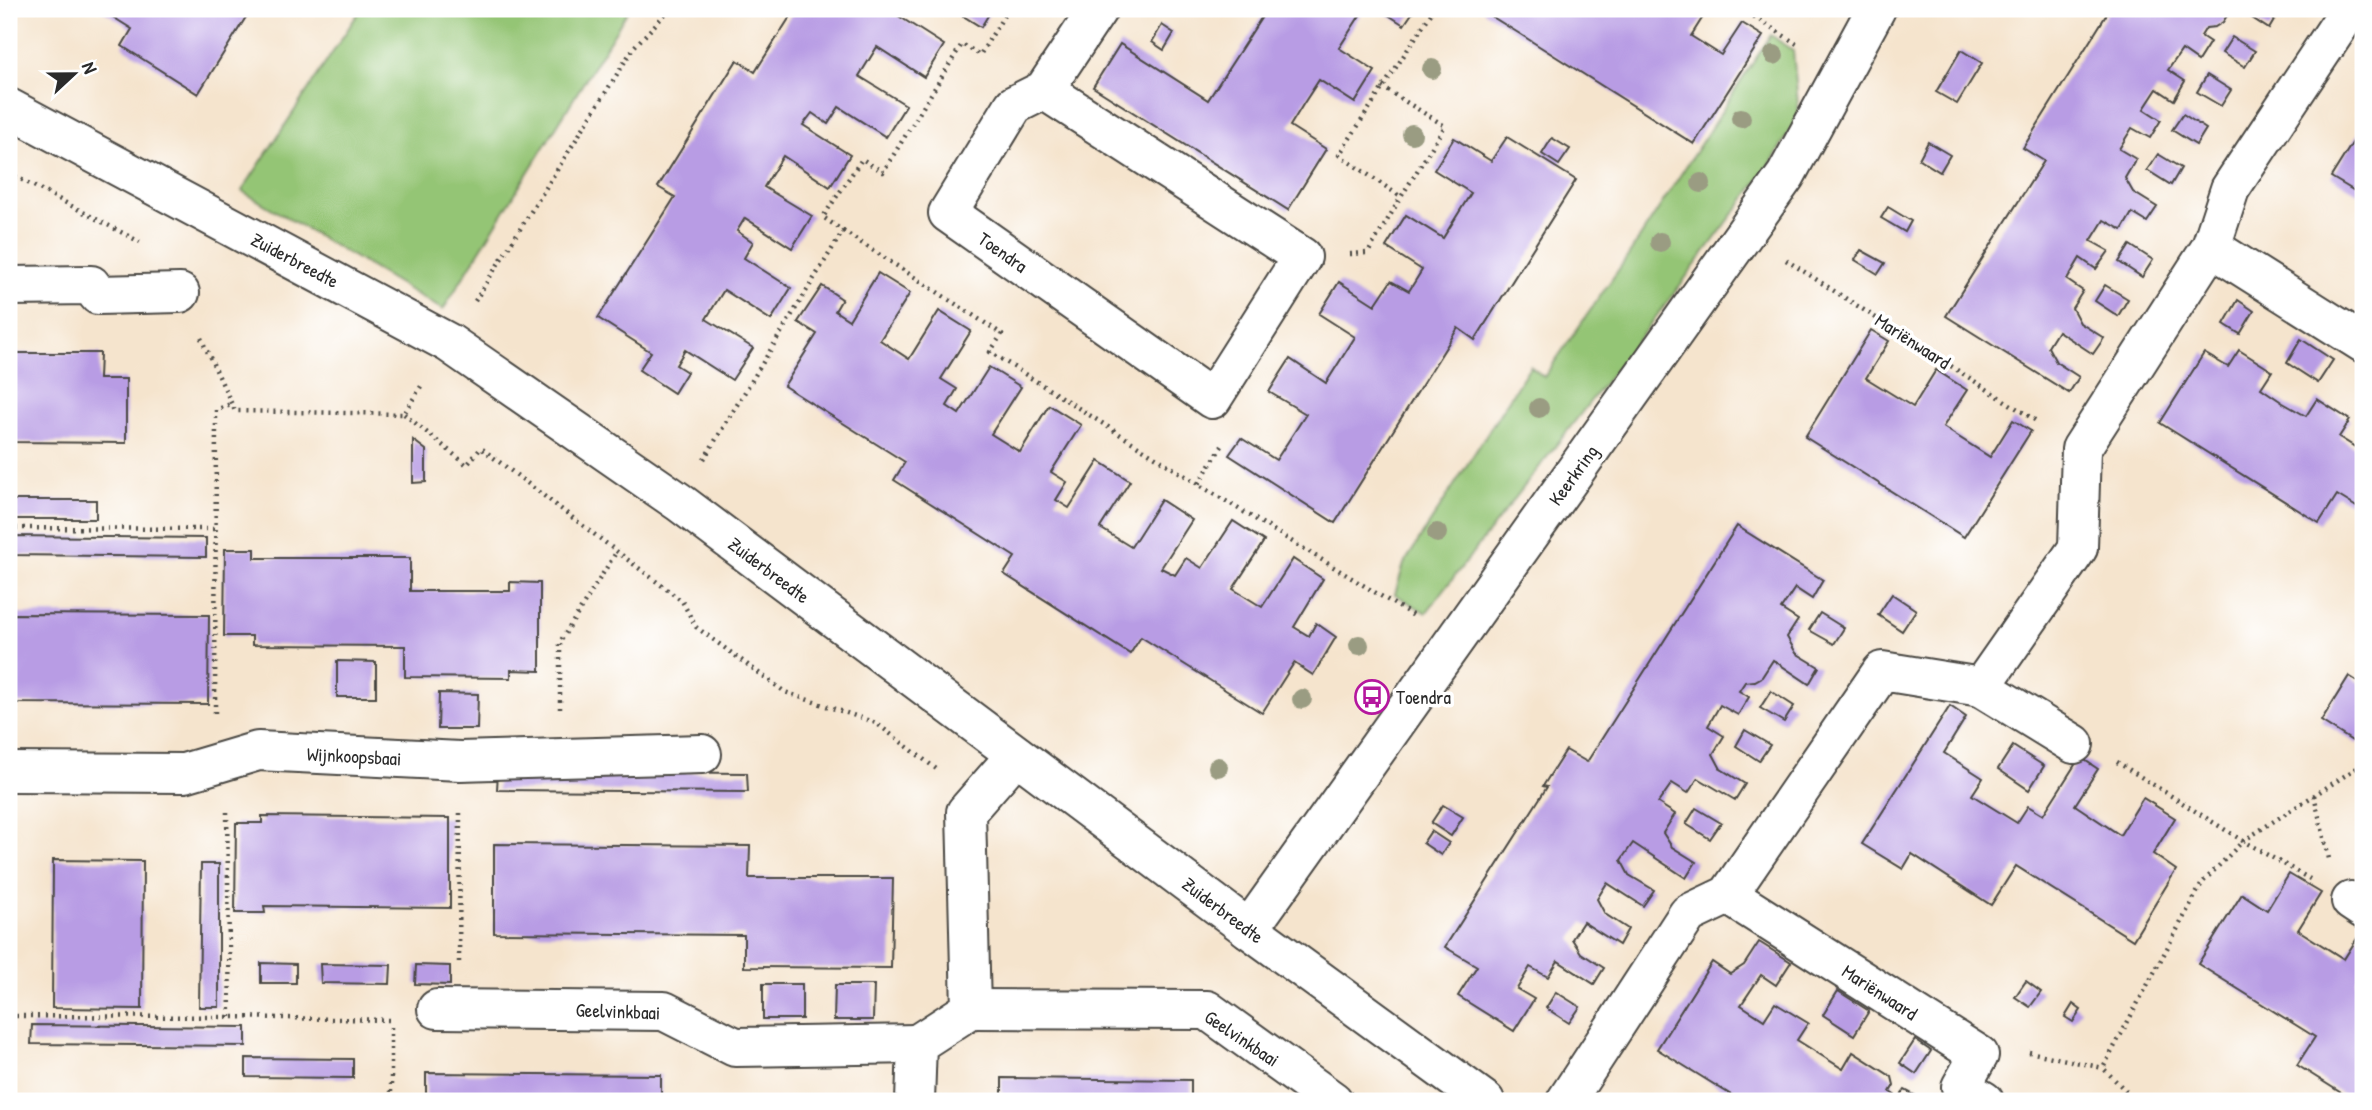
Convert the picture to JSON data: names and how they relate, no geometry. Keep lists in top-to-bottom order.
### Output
{
  "streets": {
    "street": [
      "Toendra",
      "Zuiderbreedte",
      "Mariënwaard",
      "Keerkring",
      "Wijnkoopsbaai",
      "Geelvinkbaai"
    ]
  },
  "crossings": [
    ["Zuiderbreedte", "Keerkring"],
    ["Mariënwaard", "Keerkring"]
  ],
  "places": {
    "bus stop": ["Toendra"]
  },
  "north": "right"
}
